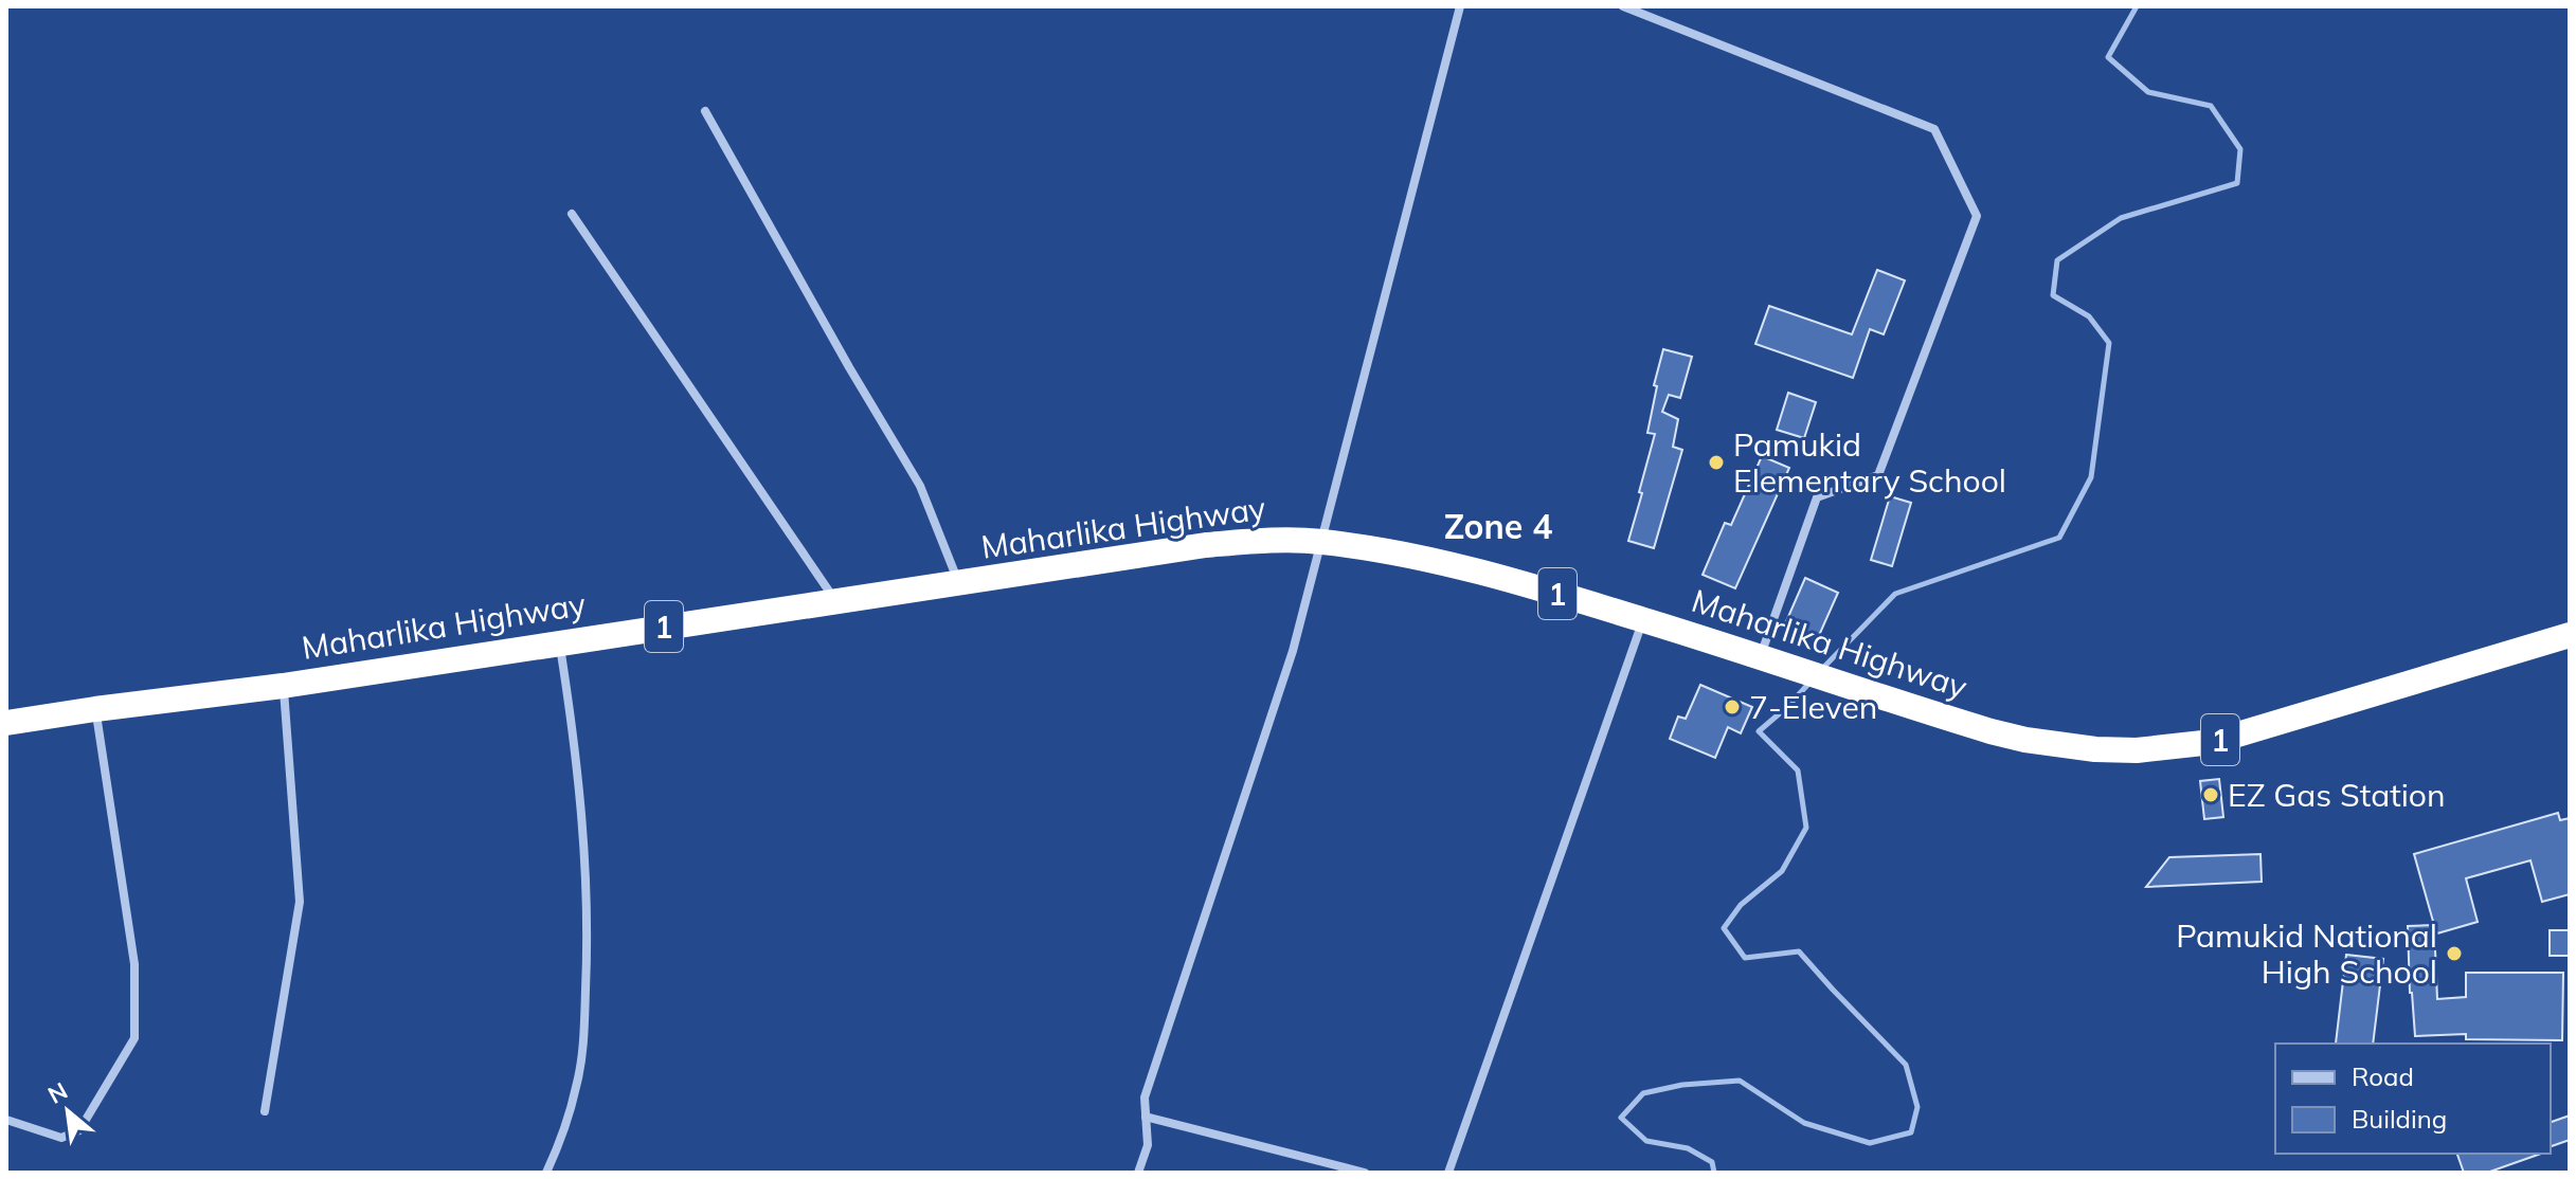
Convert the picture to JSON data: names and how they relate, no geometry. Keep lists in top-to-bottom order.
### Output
{
  "streets": {
    "highway": ["Maharlika Highway", "1"]
  },
  "districts": ["Zone 4"],
  "places": [
    "Pamukid Elementary School",
    "7-Eleven",
    "EZ Gas Station",
    "Pamukid National High School"
  ],
  "legend": ["Road", "Building"],
  "north": "top left"
}
